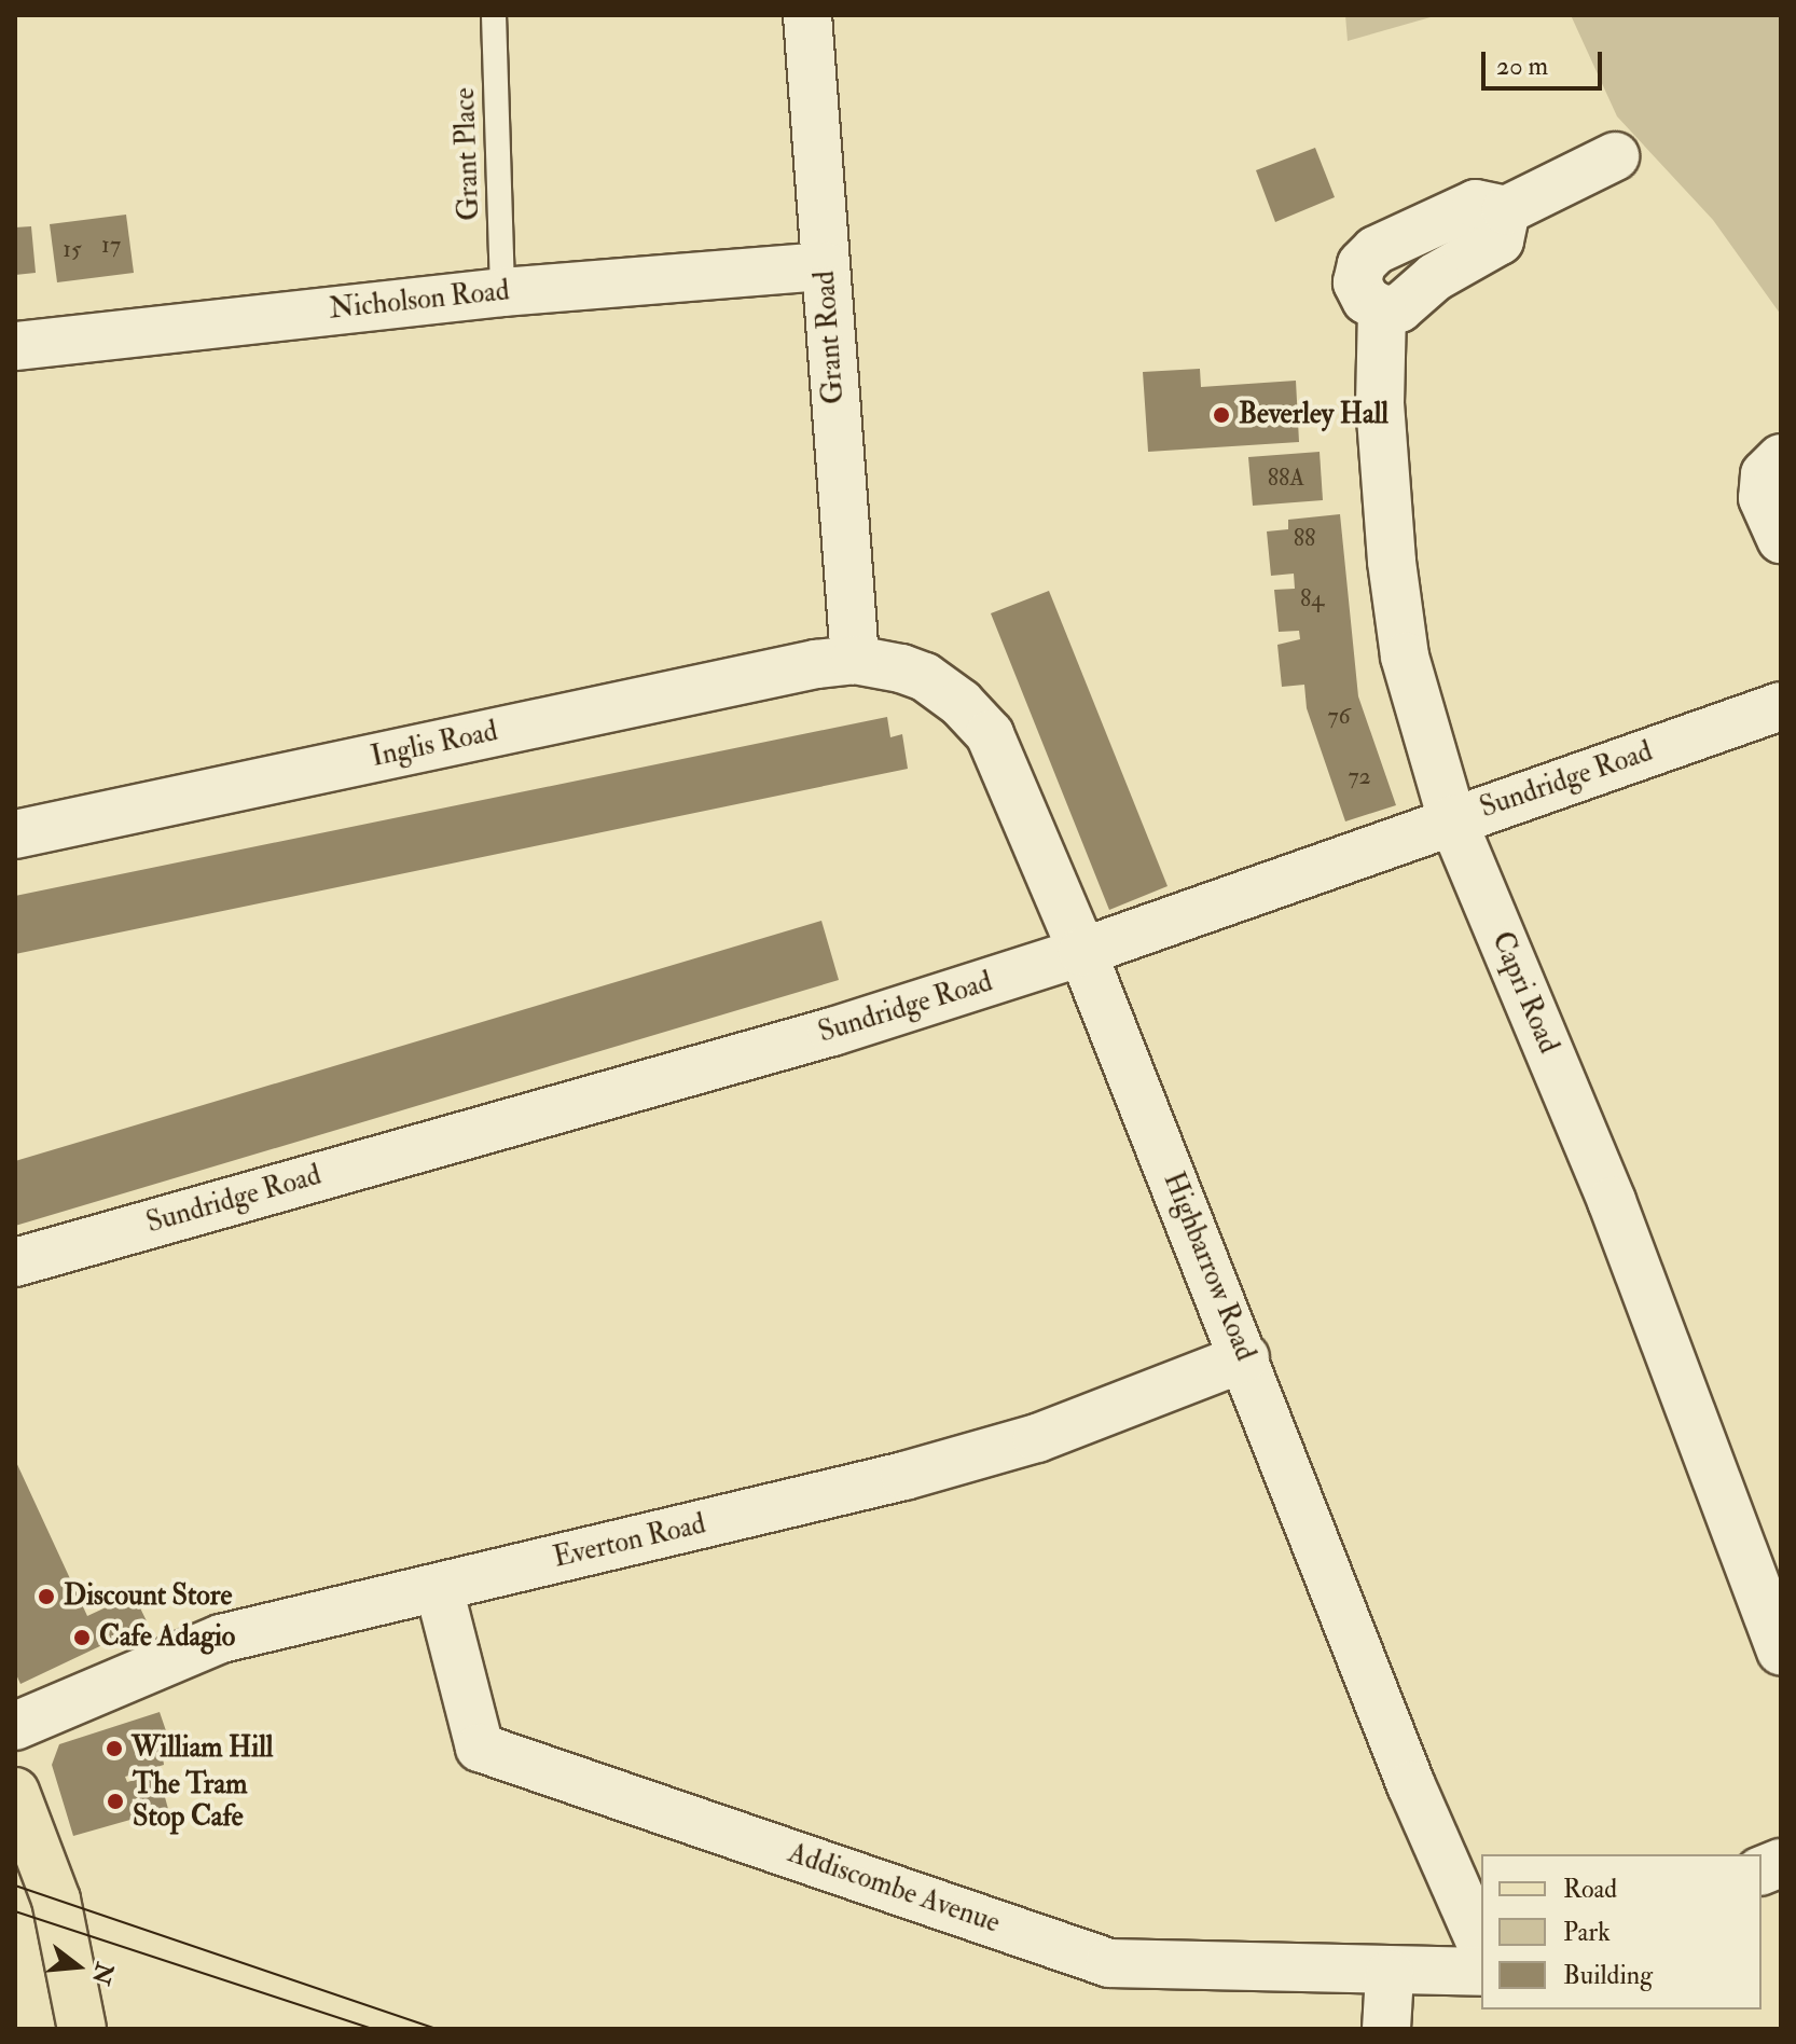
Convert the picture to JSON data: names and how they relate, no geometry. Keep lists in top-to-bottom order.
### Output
{
  "streets": {
    "street": [
      "Nicholson Road",
      "Grant Road",
      "Inglis Road",
      "Sundridge Road",
      "Capri Road",
      "Highbarrow Road",
      "Everton Road",
      "Addiscombe Avenue"
    ],
    "lane": ["Grant Place"]
  },
  "crossings": [
    ["Grant Place", "Nicholson Road"],
    ["Nicholson Road", "Grant Road"],
    ["Grant Road", "Inglis Road"],
    ["Grant Road", "Highbarrow Road"],
    ["Inglis Road", "Highbarrow Road"],
    ["Sundridge Road", "Capri Road"],
    ["Sundridge Road", "Highbarrow Road"],
    ["Highbarrow Road", "Everton Road"],
    ["Everton Road", "Addiscombe Avenue"]
  ],
  "places": [
    "Beverley Hall",
    "Discount Store",
    "Cafe Adagio",
    "William Hill",
    "The Tram Stop Cafe"
  ],
  "house_numbers": [
    "17",
    "15",
    "88A",
    "88",
    "84",
    "76",
    "72"
  ],
  "legend": ["Road", "Park", "Building"],
  "scale_bar": "20 m",
  "north": "right"
}
